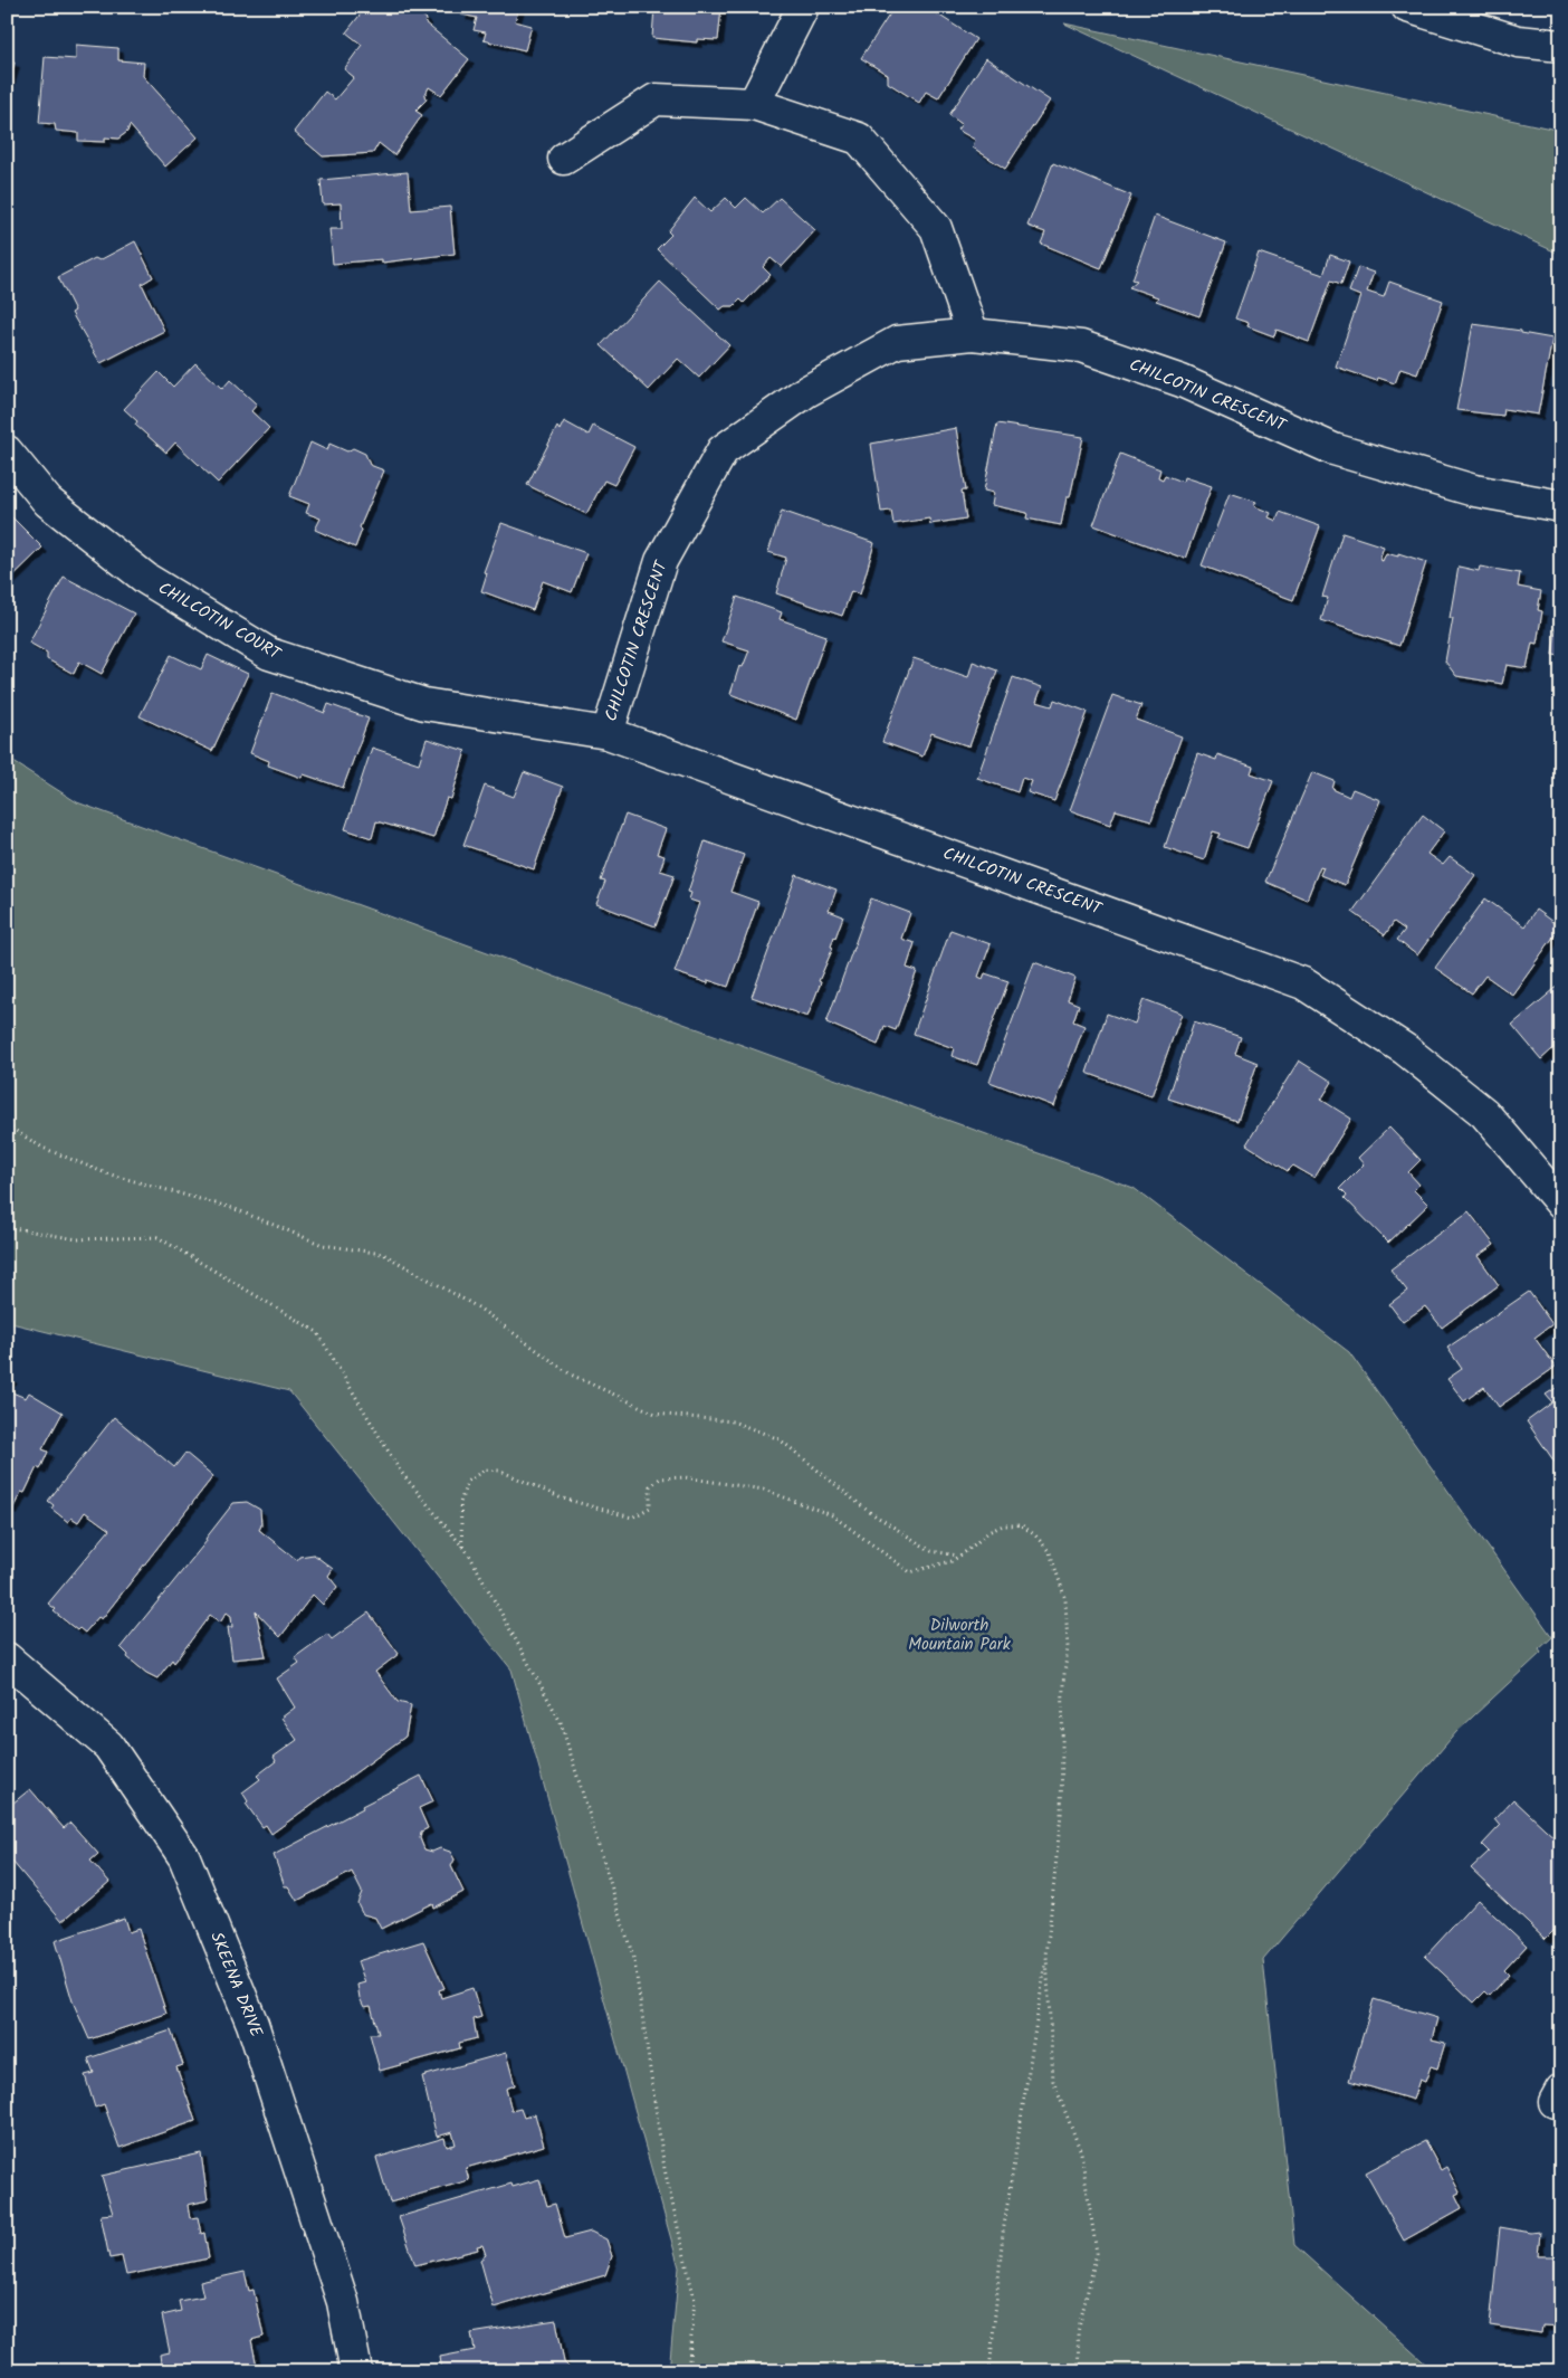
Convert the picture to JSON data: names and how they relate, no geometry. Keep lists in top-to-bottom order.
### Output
{
  "streets": {
    "street": ["CHILCOTIN CRESCENT", "CHILCOTIN COURT", "SKEENA DRIVE"]
  },
  "crossings": [
    ["CHILCOTIN CRESCENT", "CHILCOTIN COURT"]
  ],
  "parks": ["Dilworth Mountain Park"]
}
